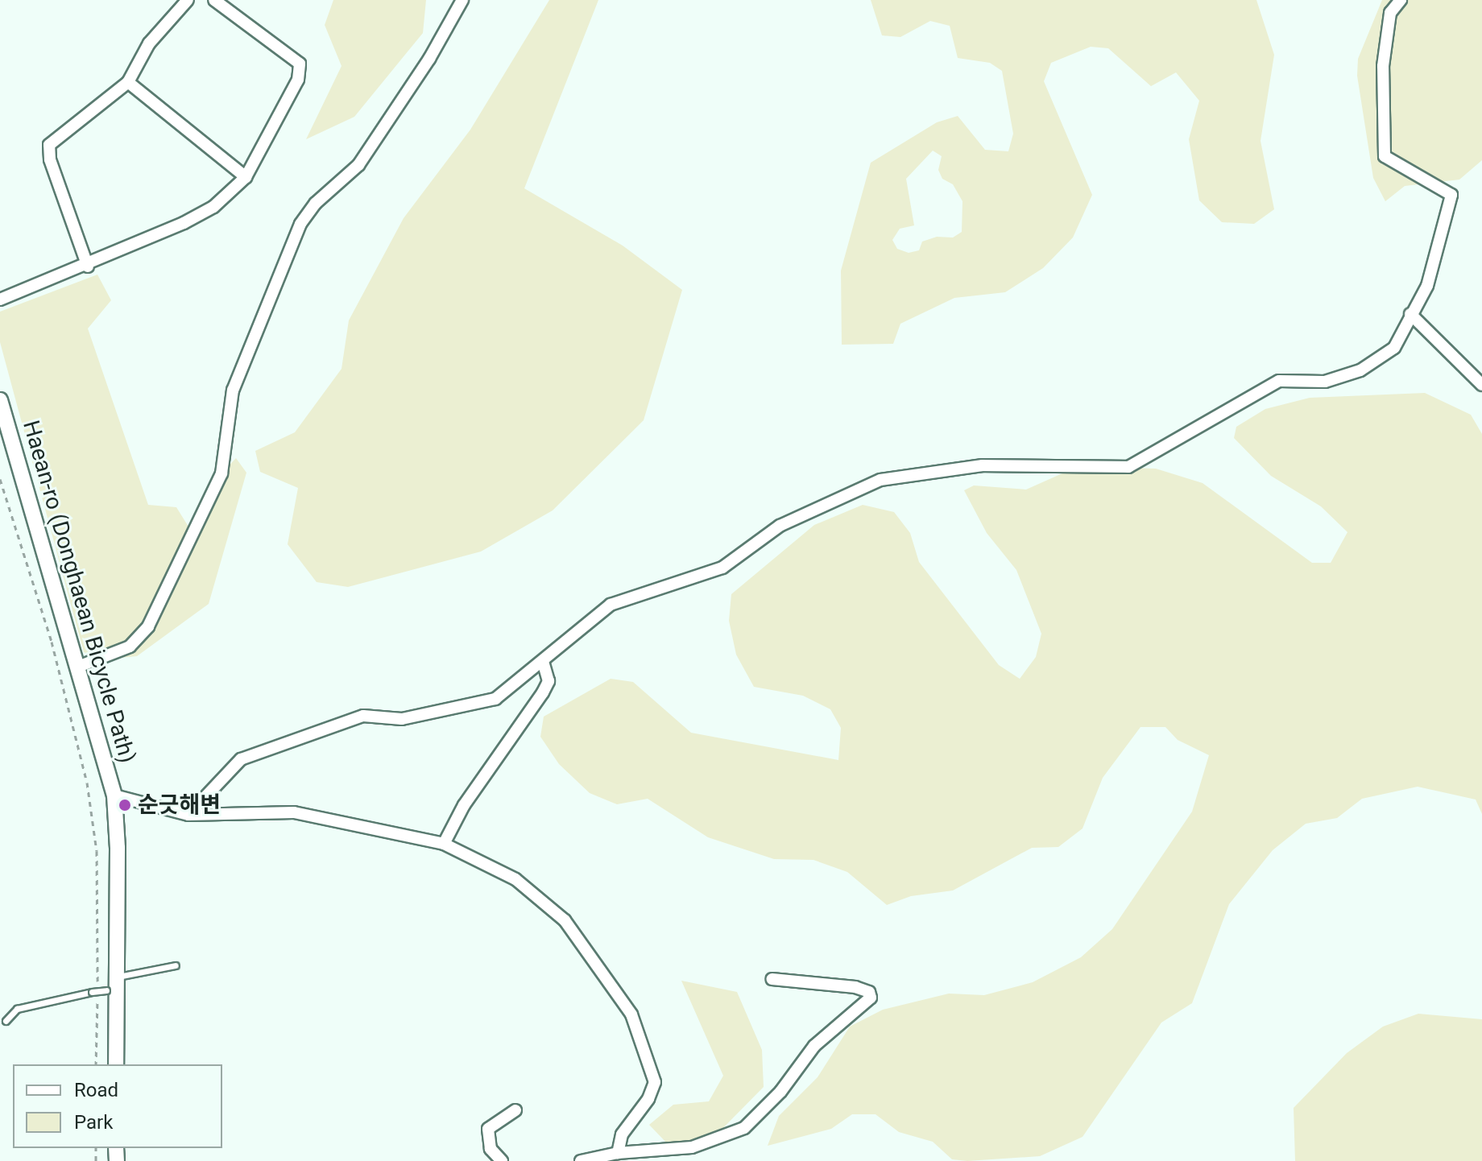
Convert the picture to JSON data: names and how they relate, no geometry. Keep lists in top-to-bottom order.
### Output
{
  "streets": {
    "street": ["Haean-ro (Donghaean Bicycle Path)"]
  },
  "places": ["순긋해변"],
  "legend": ["Road", "Park"]
}
